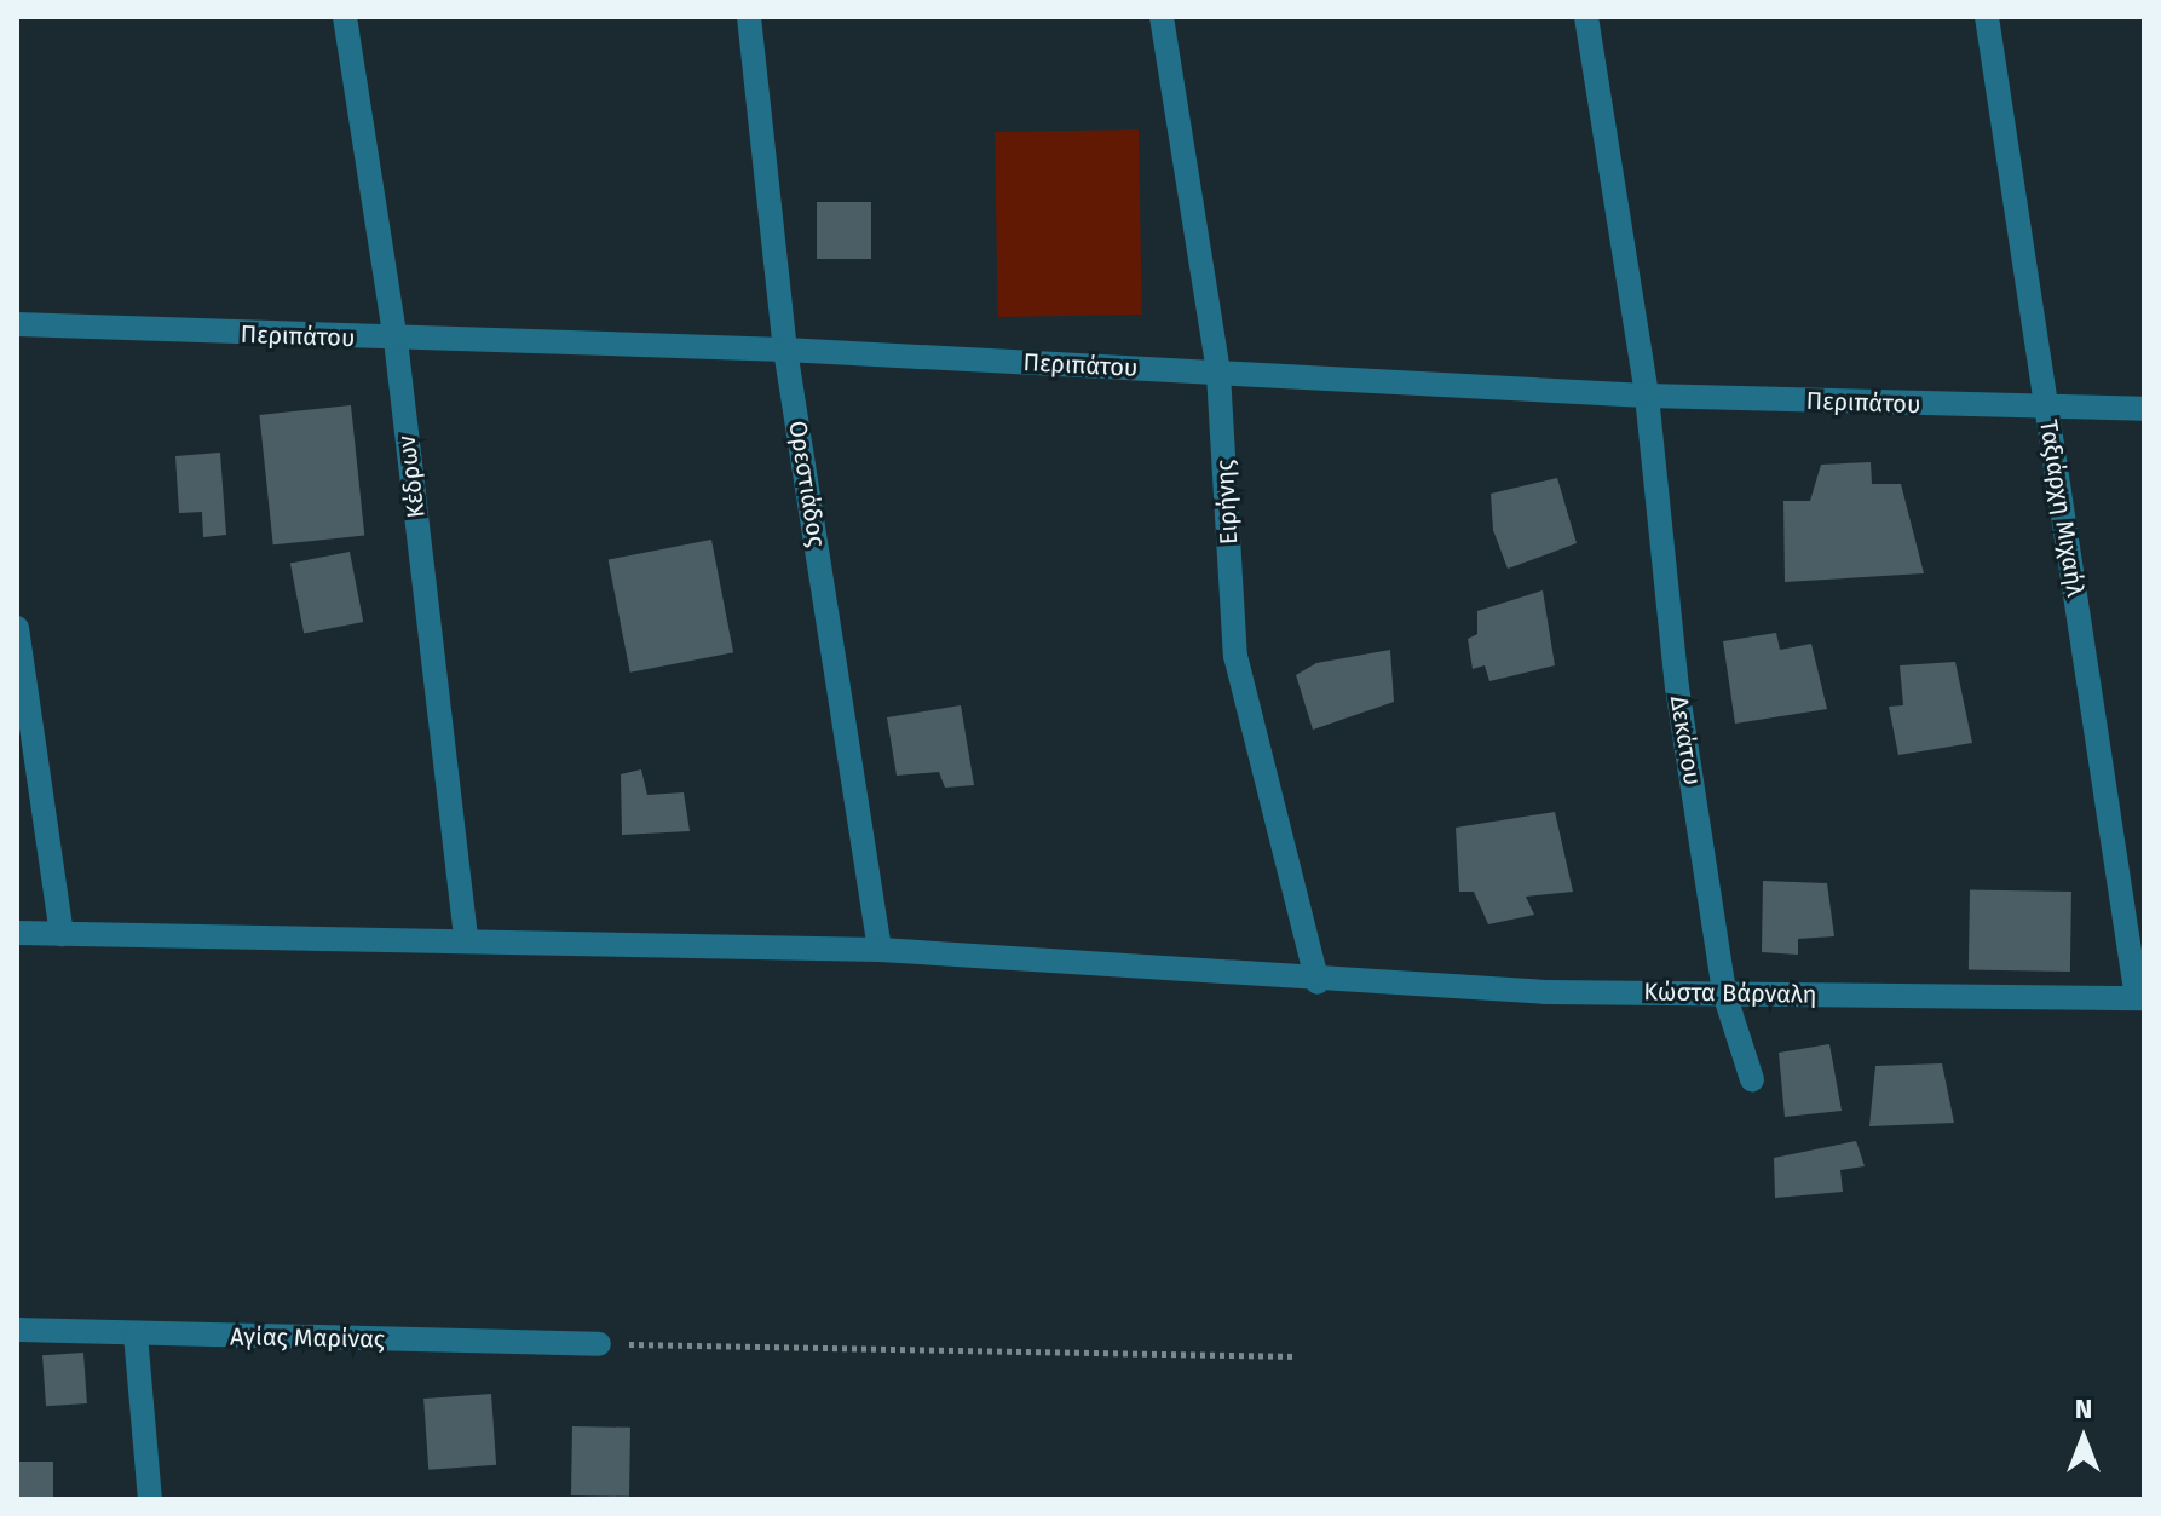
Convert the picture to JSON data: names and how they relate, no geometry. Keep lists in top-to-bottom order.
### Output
{
  "streets": {
    "street": [
      "Περιπάτου",
      "Κέδρων",
      "Ορεστιάδος",
      "Ειρήνης",
      "Ταξιάρχη Μιχαήλ",
      "Δεκάτου",
      "Κώστα Βάρναλη",
      "Αγίας Μαρίνας"
    ]
  },
  "crossings": [
    ["Περιπάτου", "Κέδρων"],
    ["Περιπάτου", "Ορεστιάδος"],
    ["Περιπάτου", "Ειρήνης"],
    ["Περιπάτου", "Ταξιάρχη Μιχαήλ"],
    ["Περιπάτου", "Δεκάτου"],
    ["Κέδρων", "Κώστα Βάρναλη"],
    ["Ορεστιάδος", "Κώστα Βάρναλη"],
    ["Ειρήνης", "Κώστα Βάρναλη"],
    ["Ταξιάρχη Μιχαήλ", "Κώστα Βάρναλη"],
    ["Δεκάτου", "Κώστα Βάρναλη"]
  ],
  "north": "top"
}
